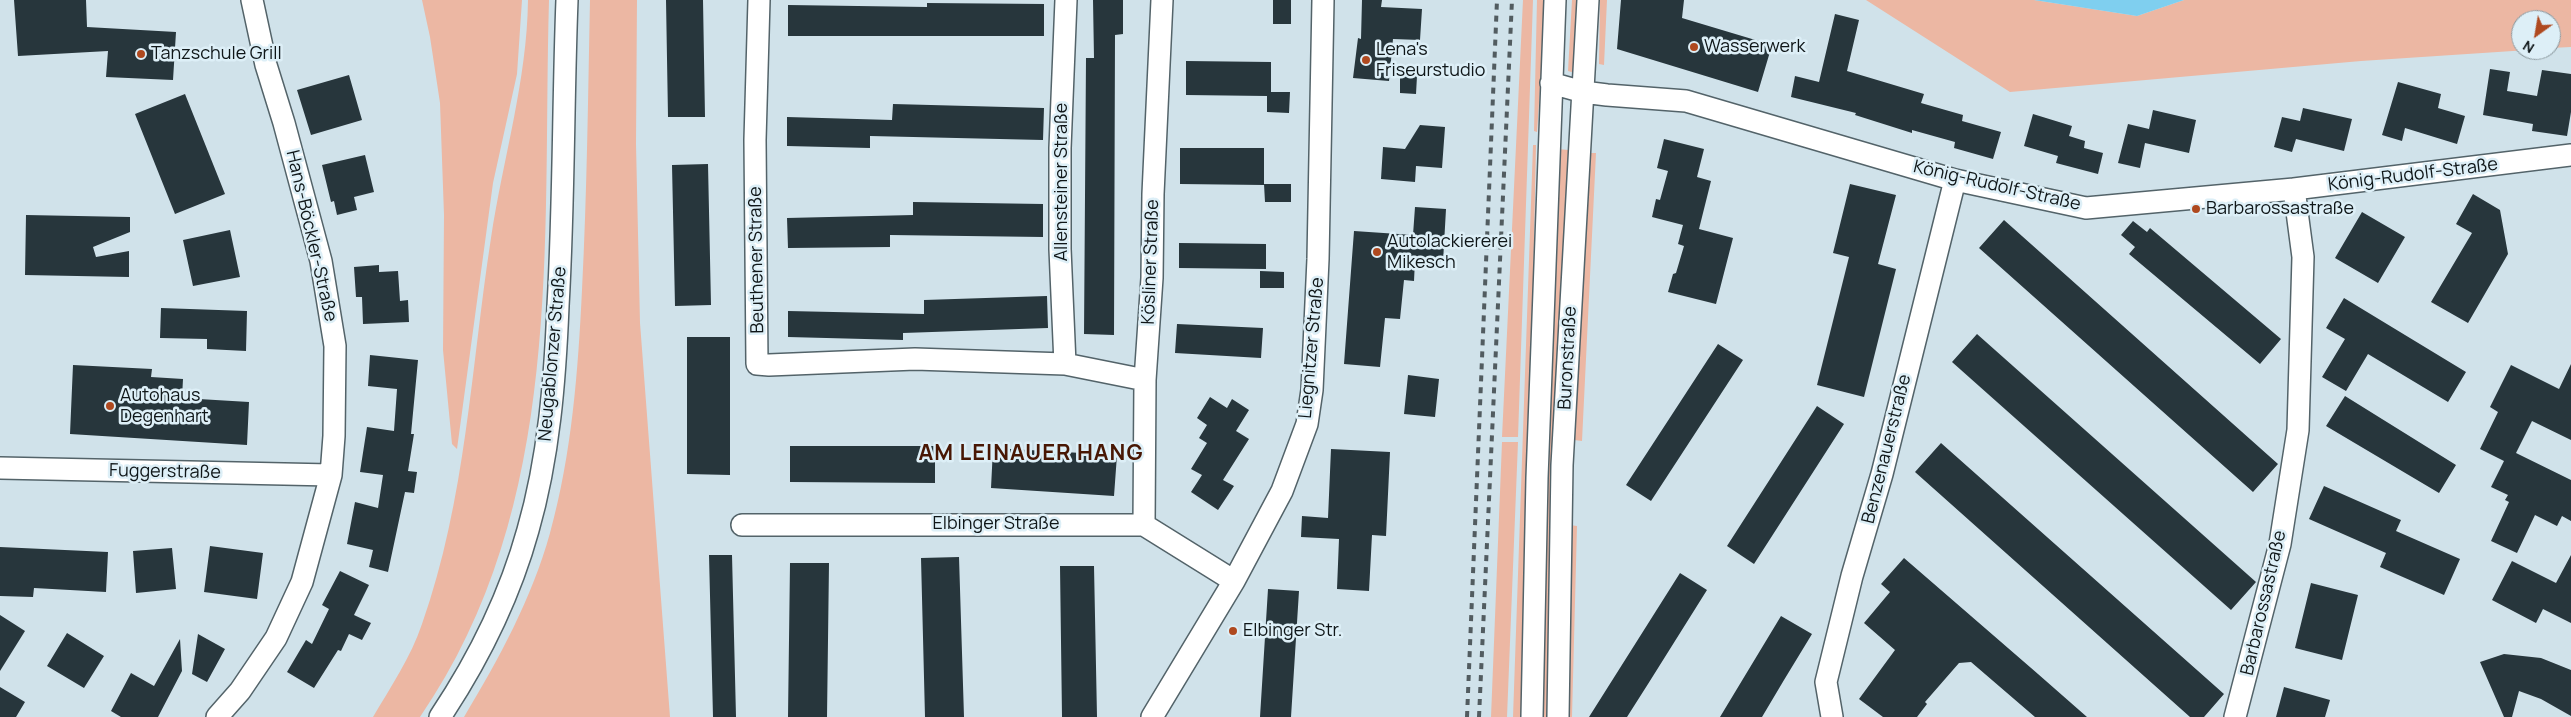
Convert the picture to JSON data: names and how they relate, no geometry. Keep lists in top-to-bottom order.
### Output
{
  "streets": {
    "street": [
      "König-Rudolf-Straße",
      "Allensteiner Straße",
      "Hans-Böckler-Straße",
      "Beuthener Straße",
      "Kösliner Straße",
      "Liegnitzer Straße",
      "Neugablonzer Straße",
      "Buronstraße",
      "Benzenauerstraße",
      "Fuggerstraße",
      "Elbinger Straße",
      "Barbarossastraße"
    ]
  },
  "crossings": [
    ["König-Rudolf-Straße", "Buronstraße"],
    ["König-Rudolf-Straße", "Benzenauerstraße"],
    ["König-Rudolf-Straße", "Barbarossastraße"],
    ["Allensteiner Straße", "Beuthener Straße"],
    ["Hans-Böckler-Straße", "Fuggerstraße"],
    ["Kösliner Straße", "Elbinger Straße"]
  ],
  "districts": ["AM LEINAUER HANG"],
  "places": [
    "Wasserwerk",
    "Tanzschule Grill",
    "Lena's Friseurstudio",
    "Barbarossastraße",
    "Autolackiererei Mikesch",
    "Autohaus Degenhart",
    "Elbinger Str."
  ],
  "north": "bottom left"
}
